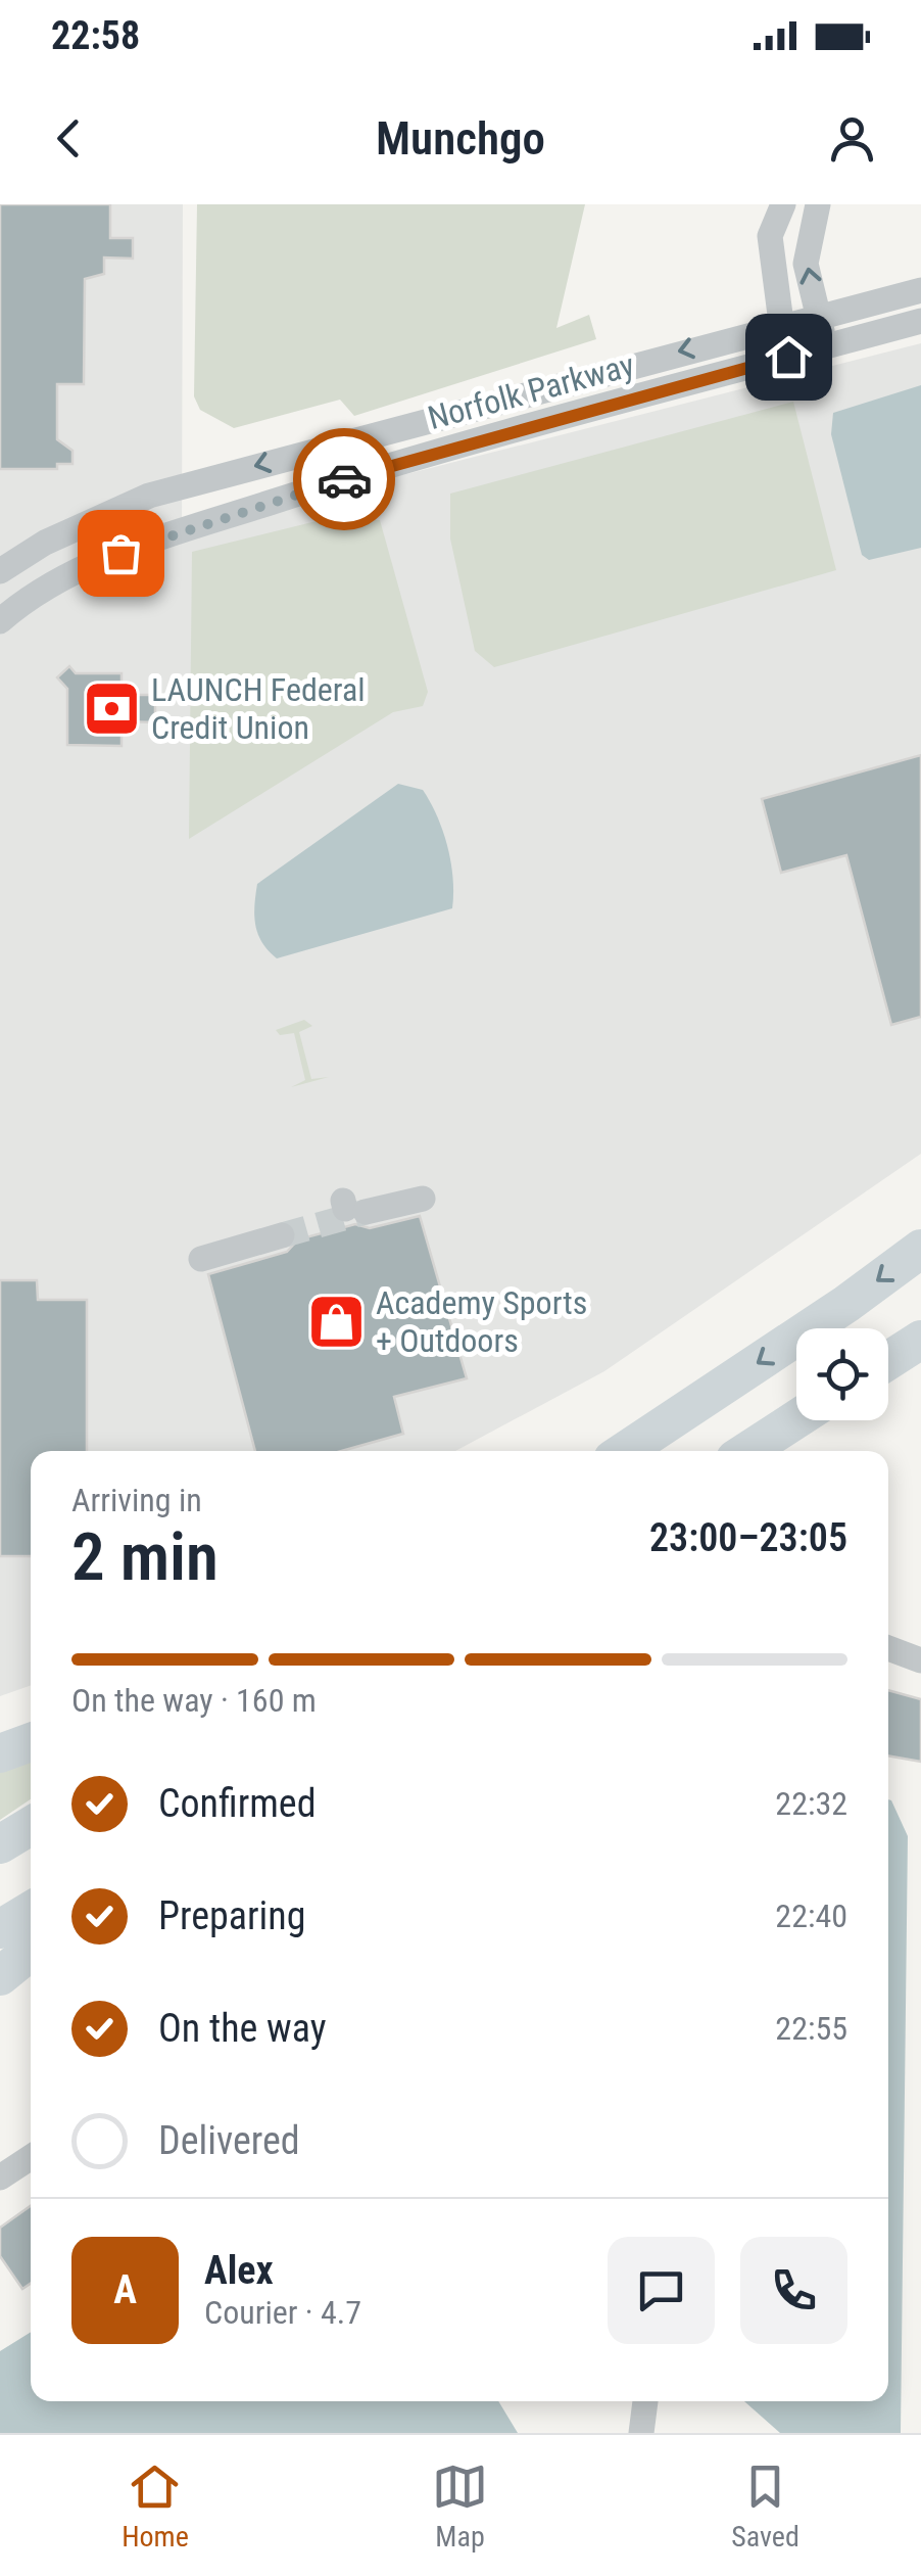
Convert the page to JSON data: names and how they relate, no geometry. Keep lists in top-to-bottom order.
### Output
{
  "streets": {
    "street": ["Norfolk Parkway"]
  },
  "places": {
    "bank": ["LAUNCH Federal Credit Union"],
    "shop": ["Academy Sports + Outdoors"]
  },
  "page": {
    "status": "22:58",
    "header": "Munchgo",
    "heading": ["2 min", "Arriving in", "23:00–23:05"],
    "panel": ["Alex", "Courier · 4.7"],
    "bar": "On the way · 160 m",
    "list": [
      ["Confirmed", "22:32"],
      ["Preparing", "22:40"],
      ["On the way", "22:55"],
      "Delivered"
    ],
    "round": "A",
    "tabs": ["Home", "Map", "Saved"]
  }
}
